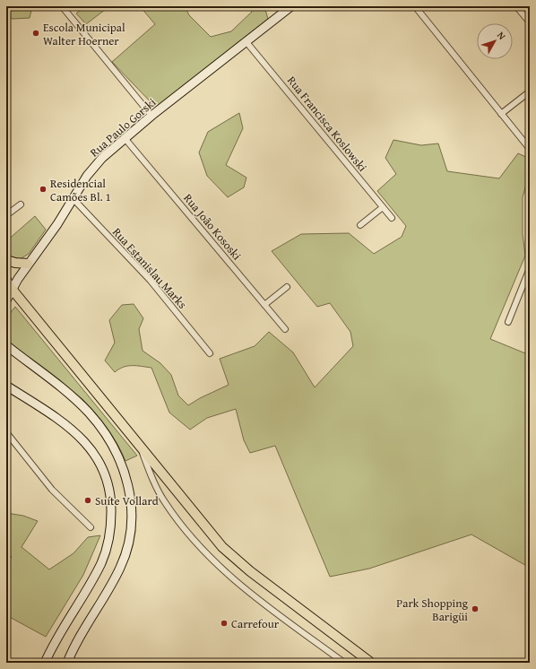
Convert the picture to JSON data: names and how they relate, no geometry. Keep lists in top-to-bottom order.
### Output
{
  "streets": {
    "street": [
      "Rua Francisca Koslowski",
      "Rua Paulo Gorski",
      "Rua João Kososki",
      "Rua Estanislau Marks"
    ]
  },
  "crossings": [
    ["Rua Francisca Koslowski", "Rua Paulo Gorski"],
    ["Rua Paulo Gorski", "Rua João Kososki"],
    ["Rua Paulo Gorski", "Rua Estanislau Marks"]
  ],
  "places": [
    "Escola Municipal Walter Hoerner",
    "Residencial Camões Bl. 1",
    "Suíte Vollard",
    "Park Shopping Barigüi",
    "Carrefour"
  ],
  "north": "top right"
}
